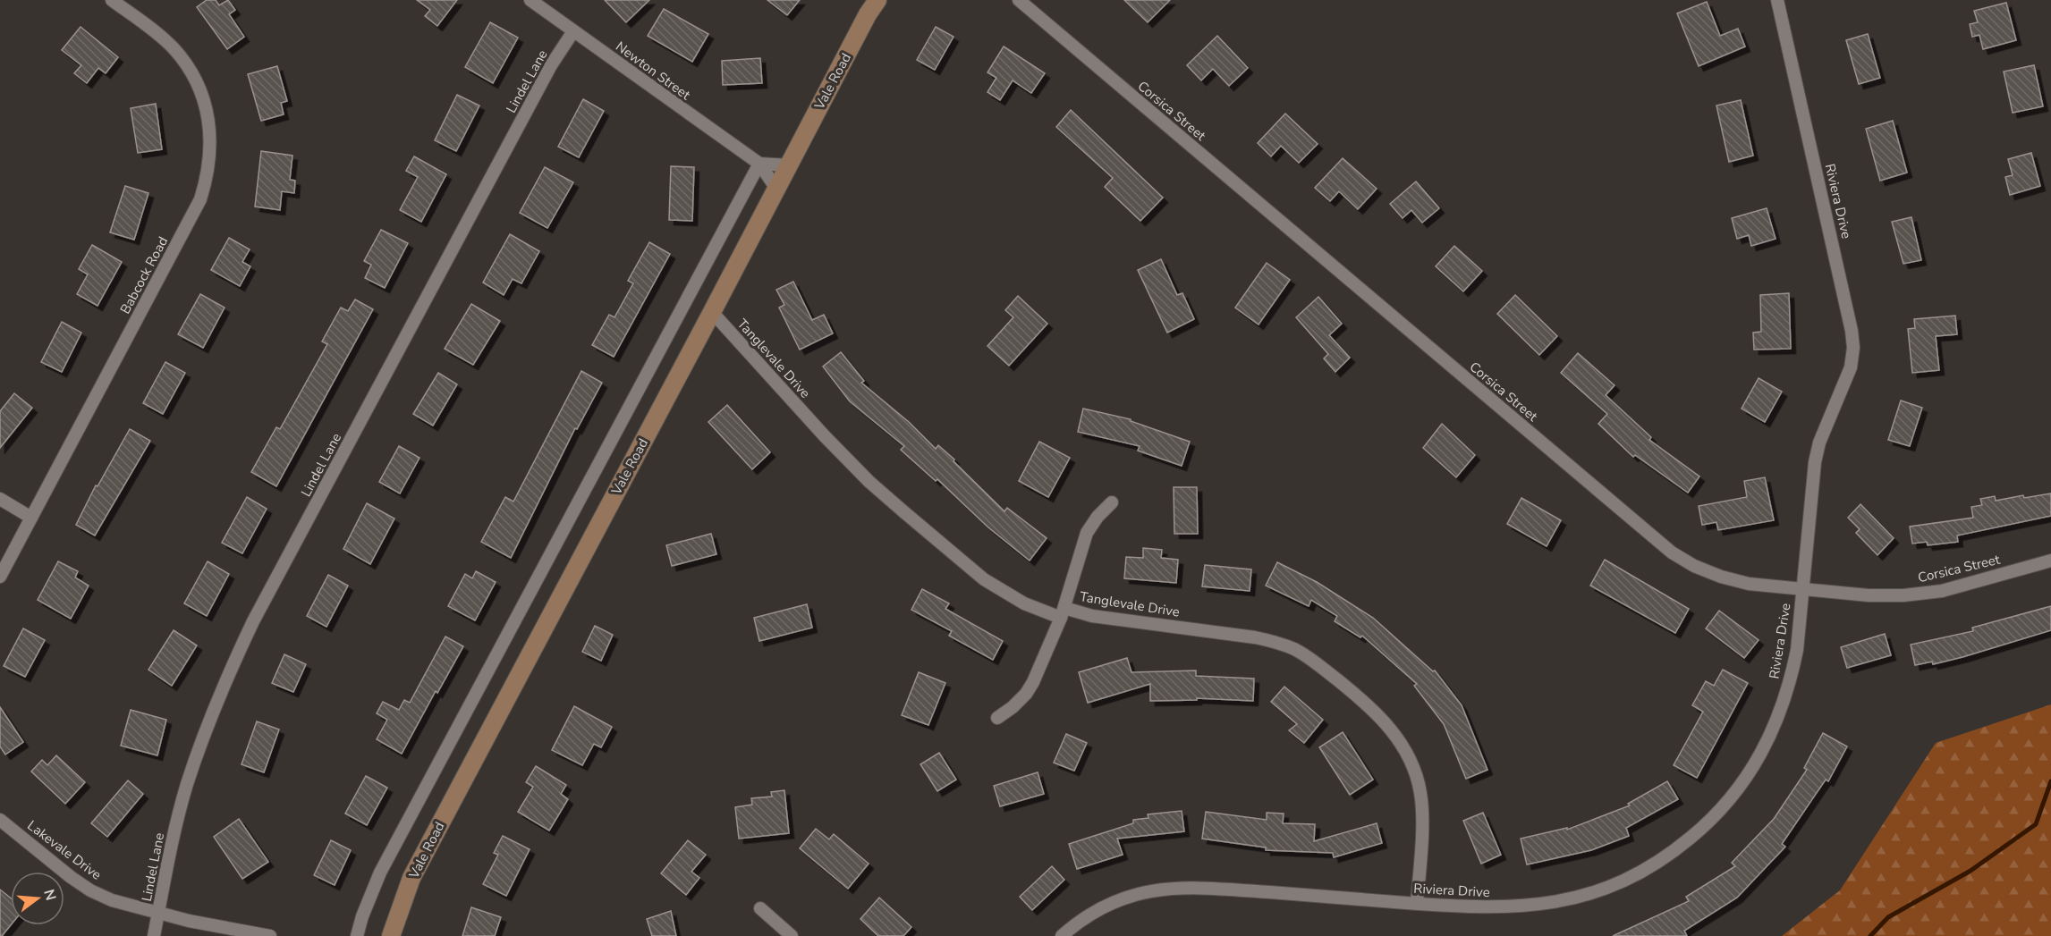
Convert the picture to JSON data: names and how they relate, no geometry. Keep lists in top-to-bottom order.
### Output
{
  "streets": {
    "main road": ["Vale Road"],
    "street": [
      "Newton Street",
      "Lindel Lane",
      "Corsica Street",
      "Riviera Drive",
      "Babcock Road",
      "Tanglevale Drive",
      "Lakevale Drive"
    ]
  },
  "crossings": [
    ["Newton Street", "Lindel Lane"],
    ["Newton Street", "Vale Road"],
    ["Lindel Lane", "Lakevale Drive"],
    ["Vale Road", "Tanglevale Drive"],
    ["Corsica Street", "Riviera Drive"],
    ["Riviera Drive", "Tanglevale Drive"]
  ],
  "north": "right"
}
